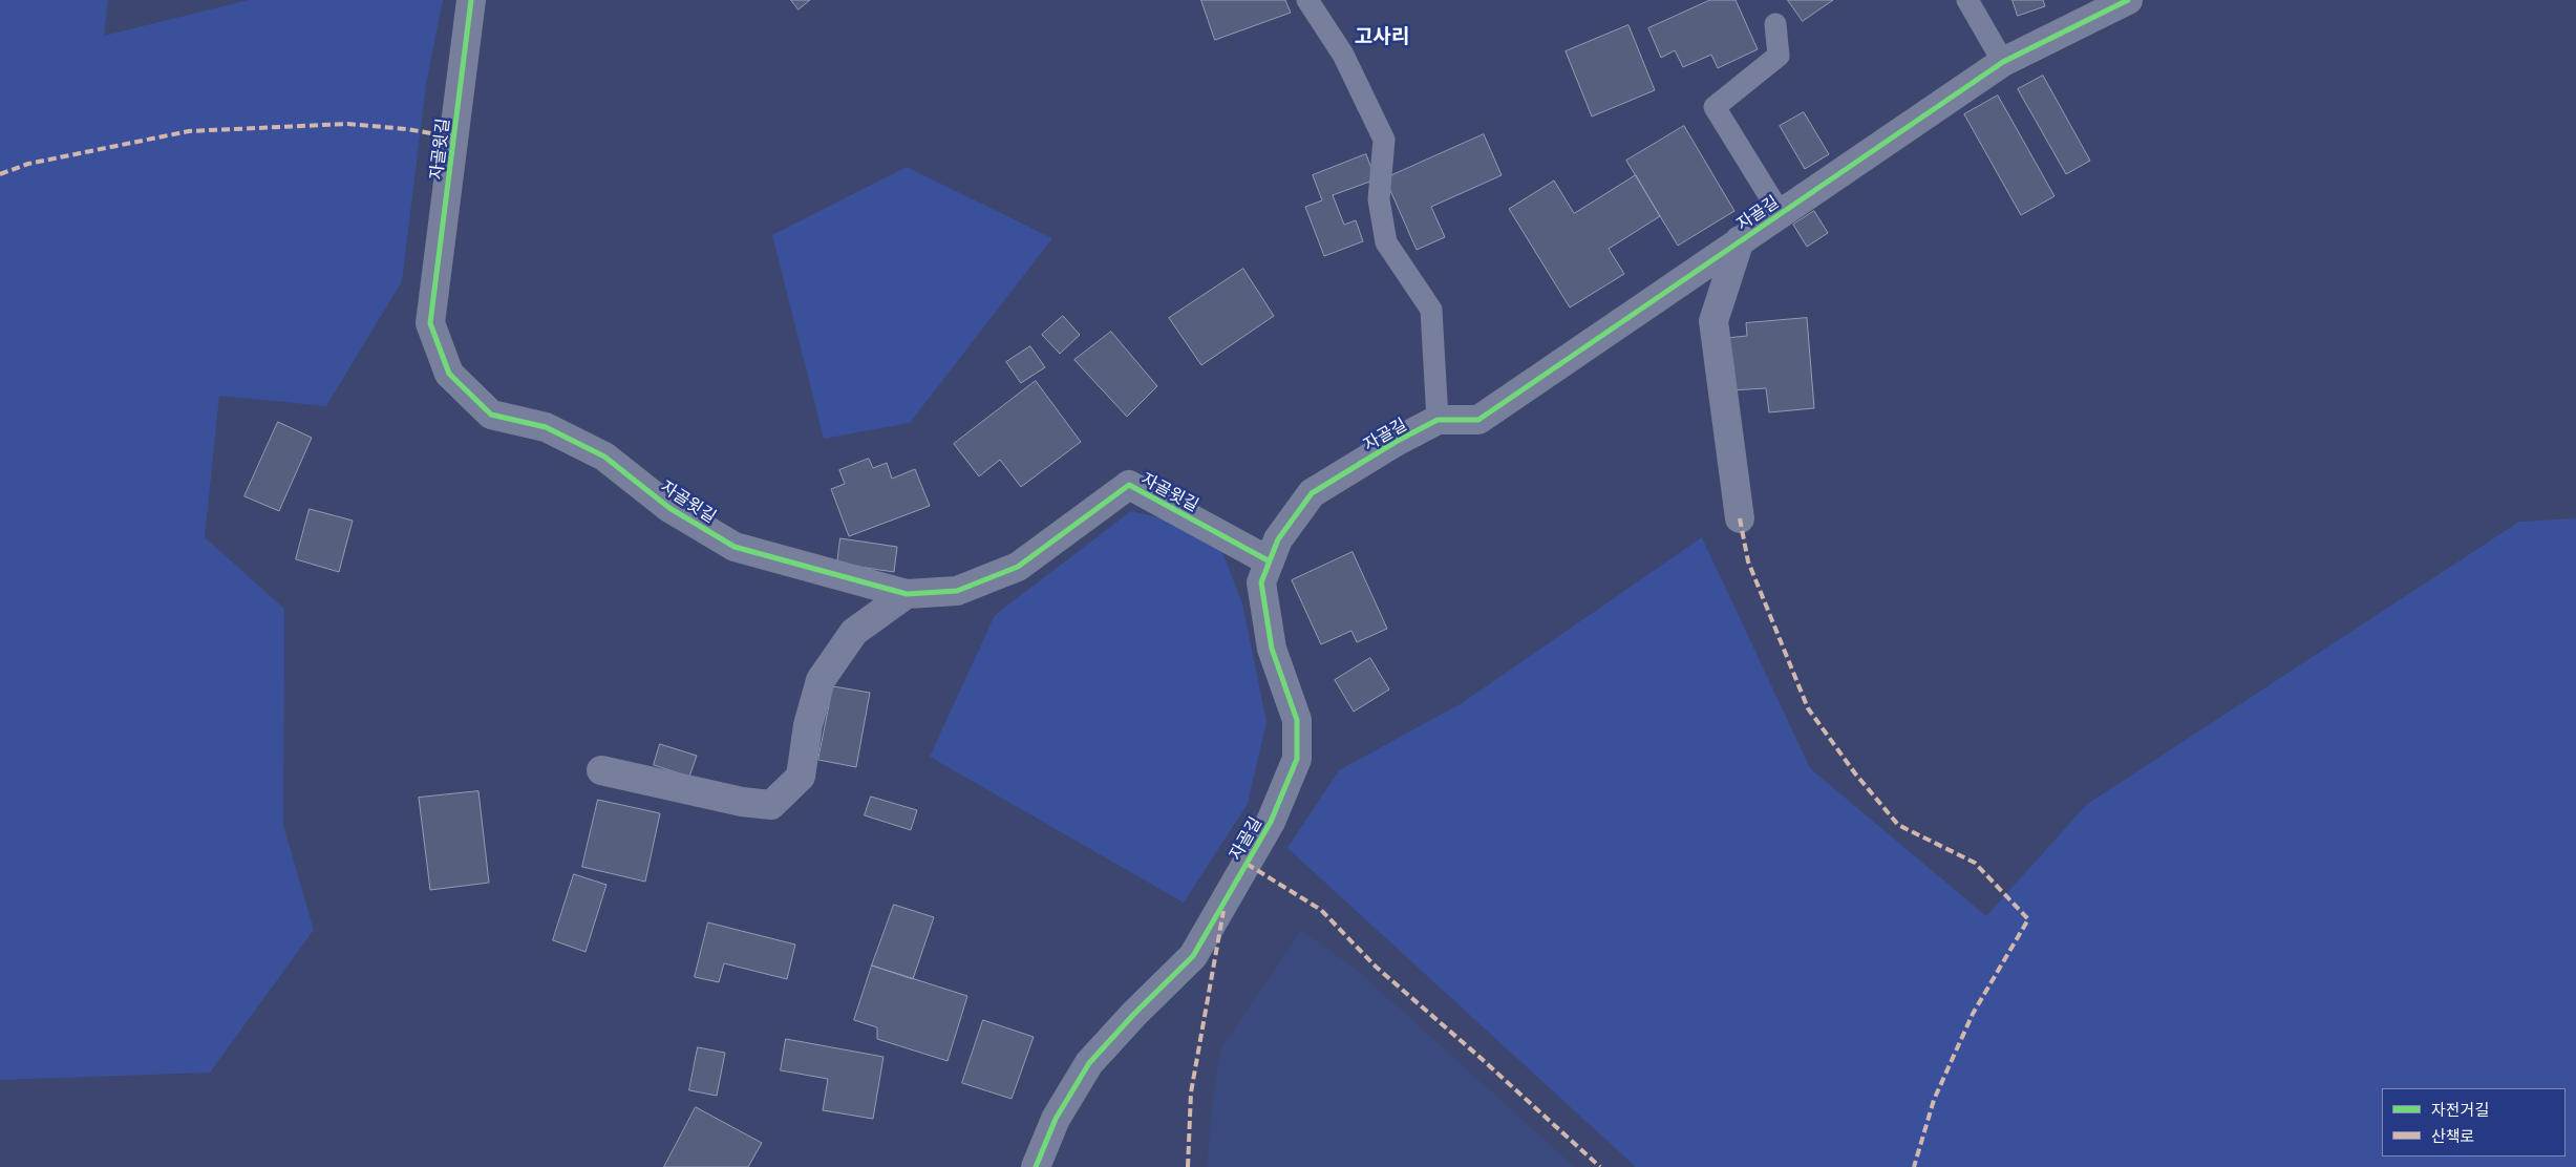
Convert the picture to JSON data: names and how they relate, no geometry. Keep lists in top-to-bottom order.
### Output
{
  "streets": {
    "street": ["자골윗길", "자골길"]
  },
  "crossings": [
    ["자골윗길", "자골길"]
  ],
  "districts": ["고사리"],
  "legend": ["자전거길", "산책로"]
}
